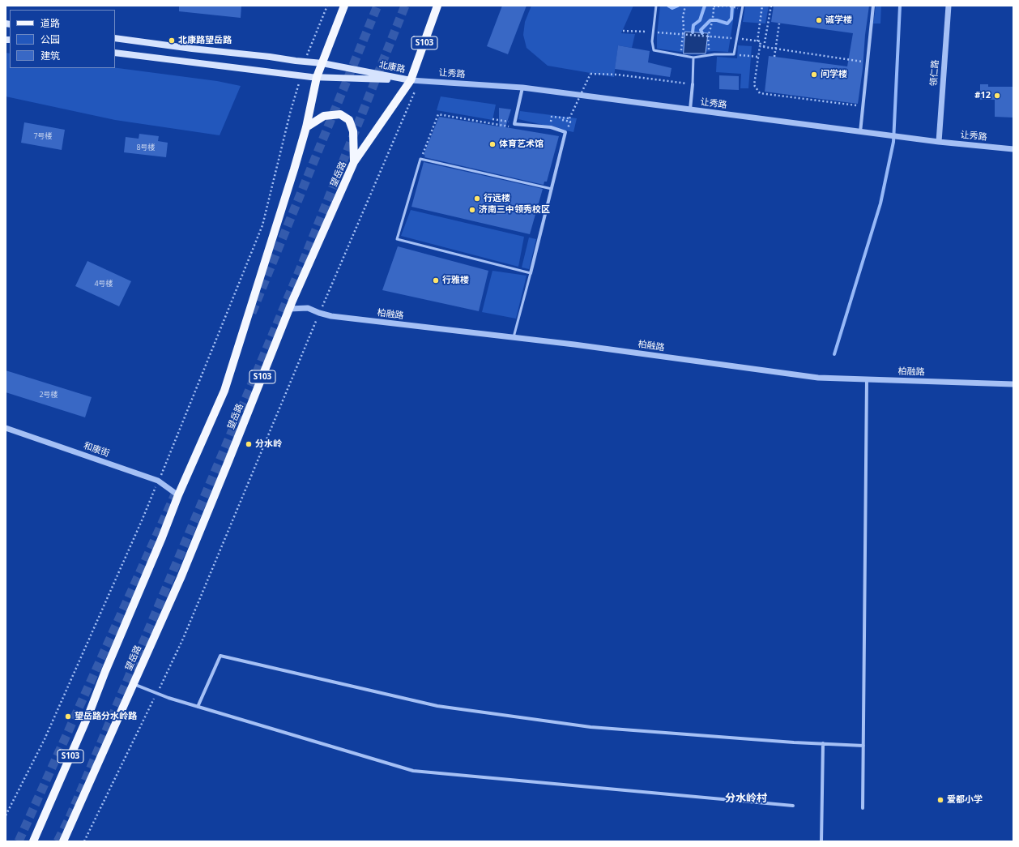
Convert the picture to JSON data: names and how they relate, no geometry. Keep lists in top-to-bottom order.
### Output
{
  "streets": {
    "main road": ["S103", "北康路", "望岳路"],
    "street": [
      "领仁路",
      "让秀路",
      "柏融路",
      "和康街"
    ]
  },
  "crossings": [
    ["S103", "北康路"],
    ["S103", "和康街"],
    ["北康路", "让秀路"],
    ["北康路", "望岳路"],
    ["领仁路", "让秀路"],
    ["让秀路", "望岳路"],
    ["望岳路", "柏融路"]
  ],
  "districts": ["分水岭村"],
  "places": [
    "诚学楼",
    "北康路望岳路",
    "问学楼",
    "#12",
    "体育艺术馆",
    "行远楼",
    "济南三中领秀校区",
    "行雅楼",
    "分水岭",
    "望岳路分水岭路",
    "爱都小学"
  ],
  "house_numbers": [
    "7号楼",
    "8号楼",
    "4号楼",
    "2号楼"
  ],
  "legend": ["道路", "公园", "建筑"]
}
